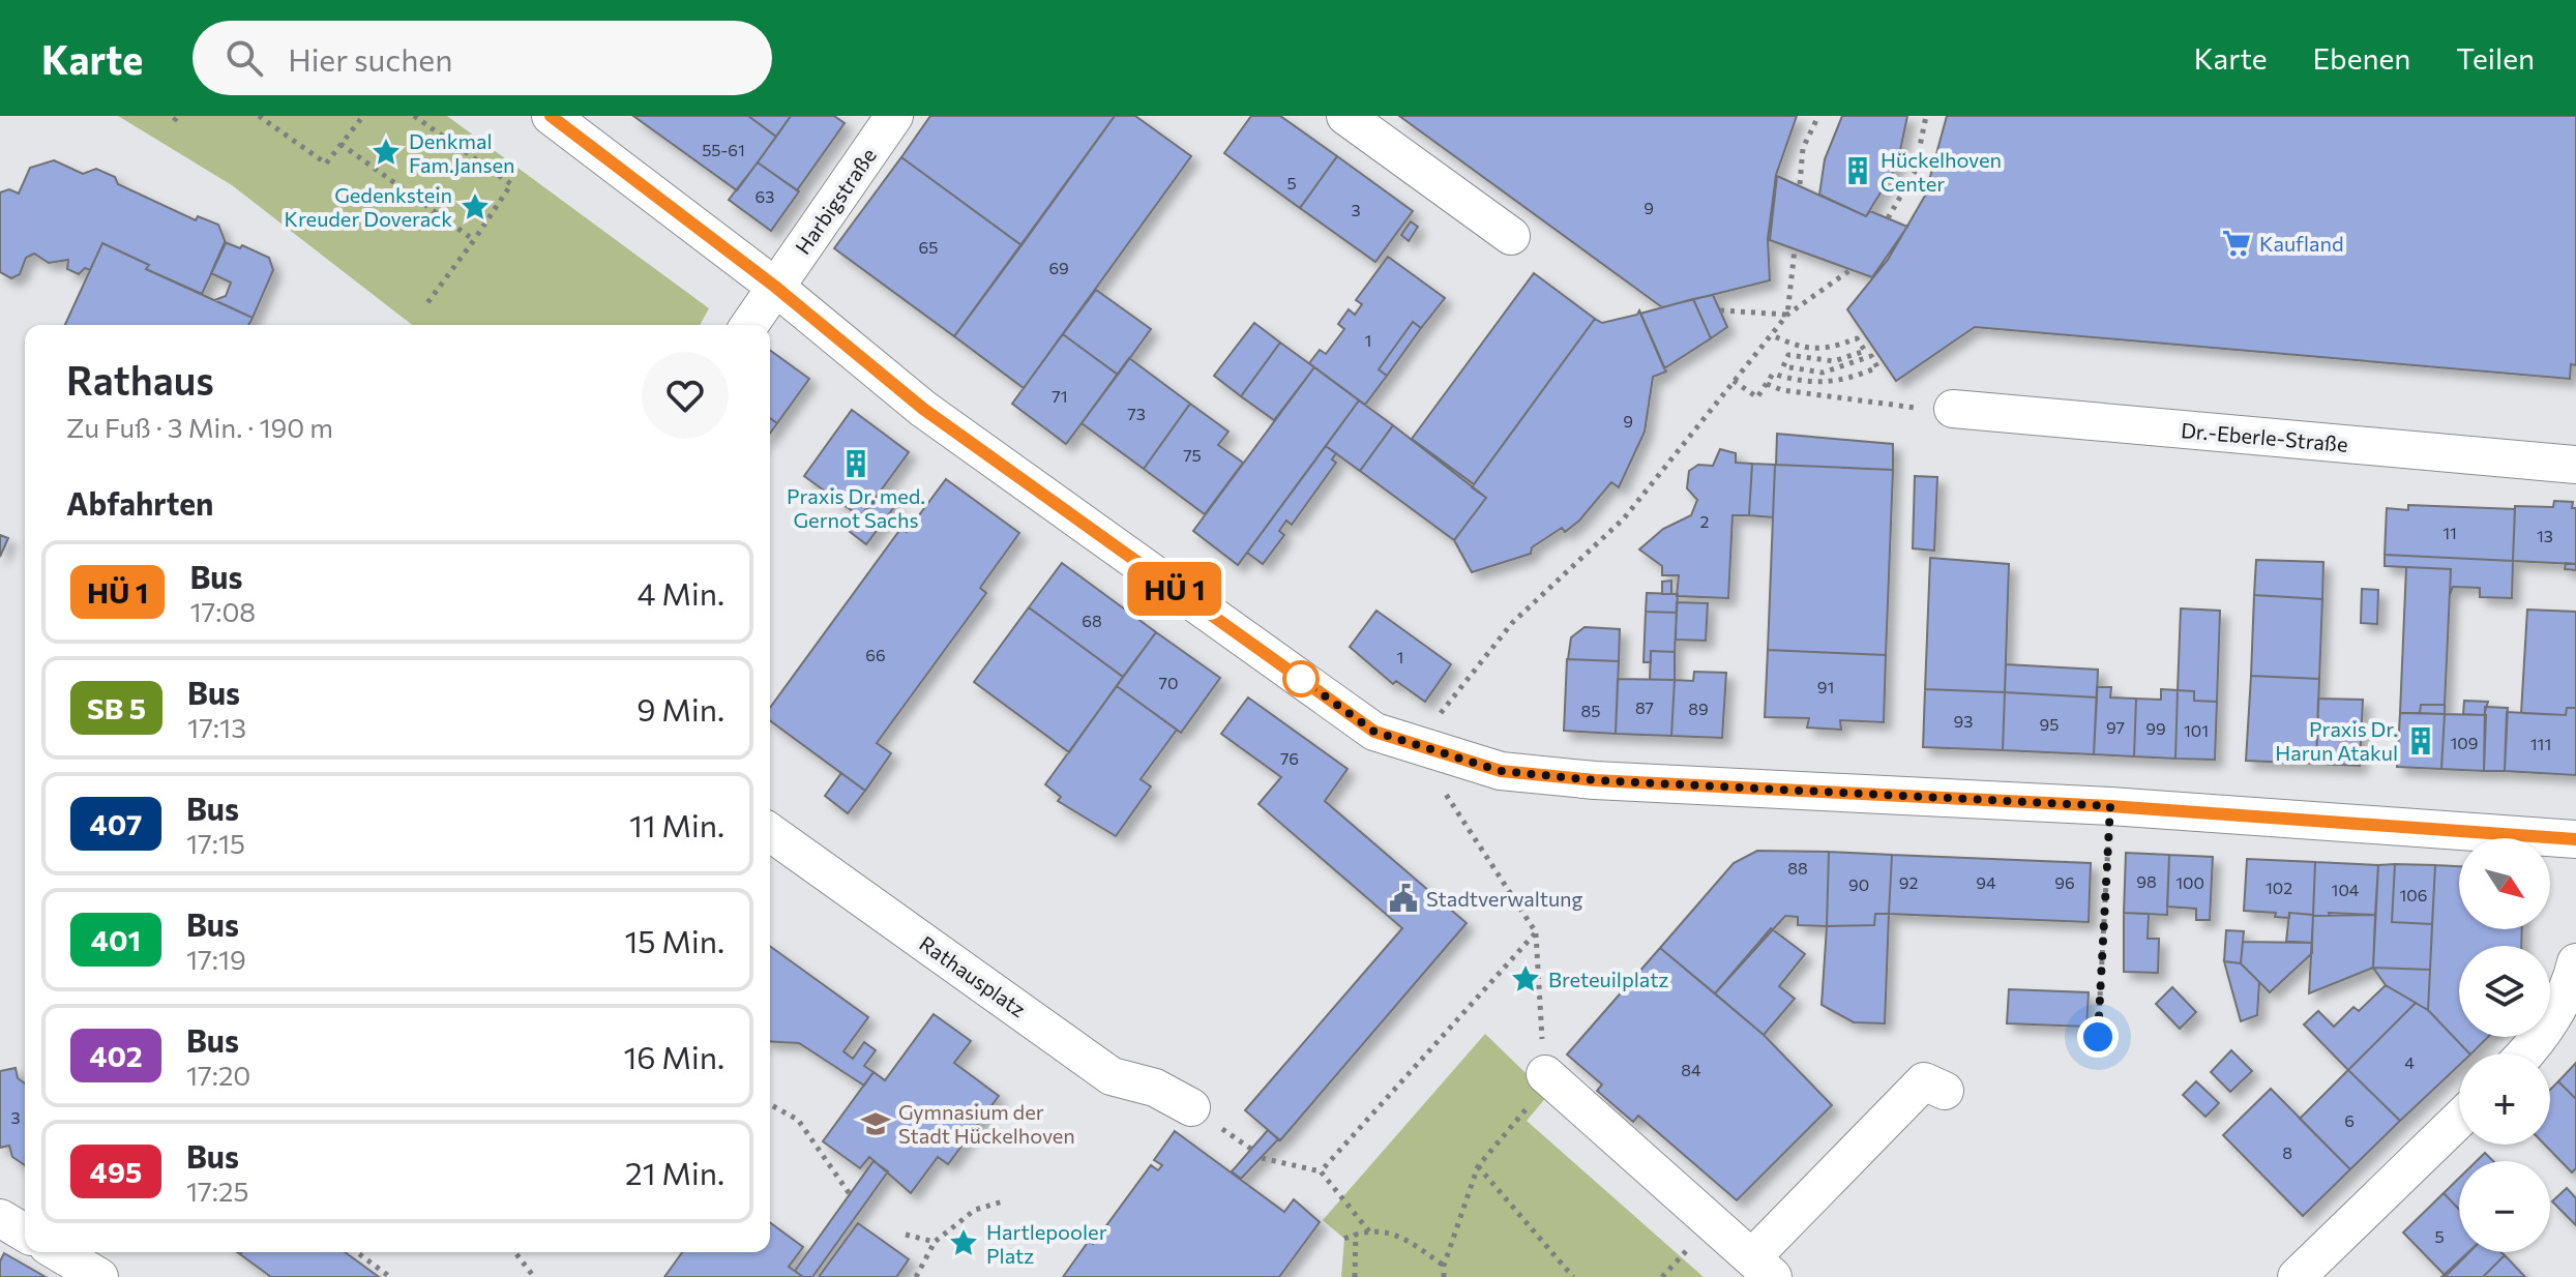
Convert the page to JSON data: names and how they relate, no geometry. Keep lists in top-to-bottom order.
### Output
{
  "streets": {
    "street": ["Harbigstraße", "Dr.-Eberle-Straße", "Rathausplatz"]
  },
  "places": {
    "place": [
      "Denkmal Fam.Jansen",
      "Gedenkstein Kreuder Doverack",
      "Breteuilplatz",
      "Hartlepooler Platz"
    ],
    "building": ["Hückelhoven Center", "Praxis Dr. med. Gernot Sachs", "Praxis Dr. Harun Atakul"],
    "supermarket": ["Kaufland"],
    "public building": ["Stadtverwaltung"],
    "school or university": ["Gymnasium der Stadt Hückelhoven"]
  },
  "house_numbers": [
    "55-61",
    "5",
    "63",
    "9",
    "3",
    "65",
    "69",
    "1",
    "71",
    "73",
    "9",
    "75",
    "2",
    "11",
    "13",
    "68",
    "66",
    "1",
    "70",
    "91",
    "87",
    "89",
    "85",
    "93",
    "95",
    "97",
    "99",
    "101",
    "109",
    "111",
    "76",
    "88",
    "98",
    "92",
    "94",
    "96",
    "100",
    "90",
    "102",
    "104",
    "106",
    "4",
    "84",
    "3",
    "6",
    "8",
    "5"
  ],
  "north": "bottom right",
  "page": {
    "header": "Karte",
    "search": "Hier suchen",
    "nav": ["Karte", "Ebenen", "Teilen"],
    "on_map": "HÜ 1",
    "heading": [
      ["Rathaus", "Zu Fuß · 3 Min. · 190 m"],
      "Abfahrten"
    ],
    "list": [
      {
        "mark": "HÜ 1",
        "name": "Bus",
        "note": "17:08",
        "value": "4 Min."
      },
      {
        "mark": "SB 5",
        "name": "Bus",
        "note": "17:13",
        "value": "9 Min."
      },
      {
        "mark": "407",
        "name": "Bus",
        "note": "17:15",
        "value": "11 Min."
      },
      {
        "mark": "401",
        "name": "Bus",
        "note": "17:19",
        "value": "15 Min."
      },
      {
        "mark": "402",
        "name": "Bus",
        "note": "17:20",
        "value": "16 Min."
      },
      {
        "mark": "495",
        "name": "Bus",
        "note": "17:25",
        "value": "21 Min."
      }
    ],
    "map_buttons": ["+", "−"]
  }
}
